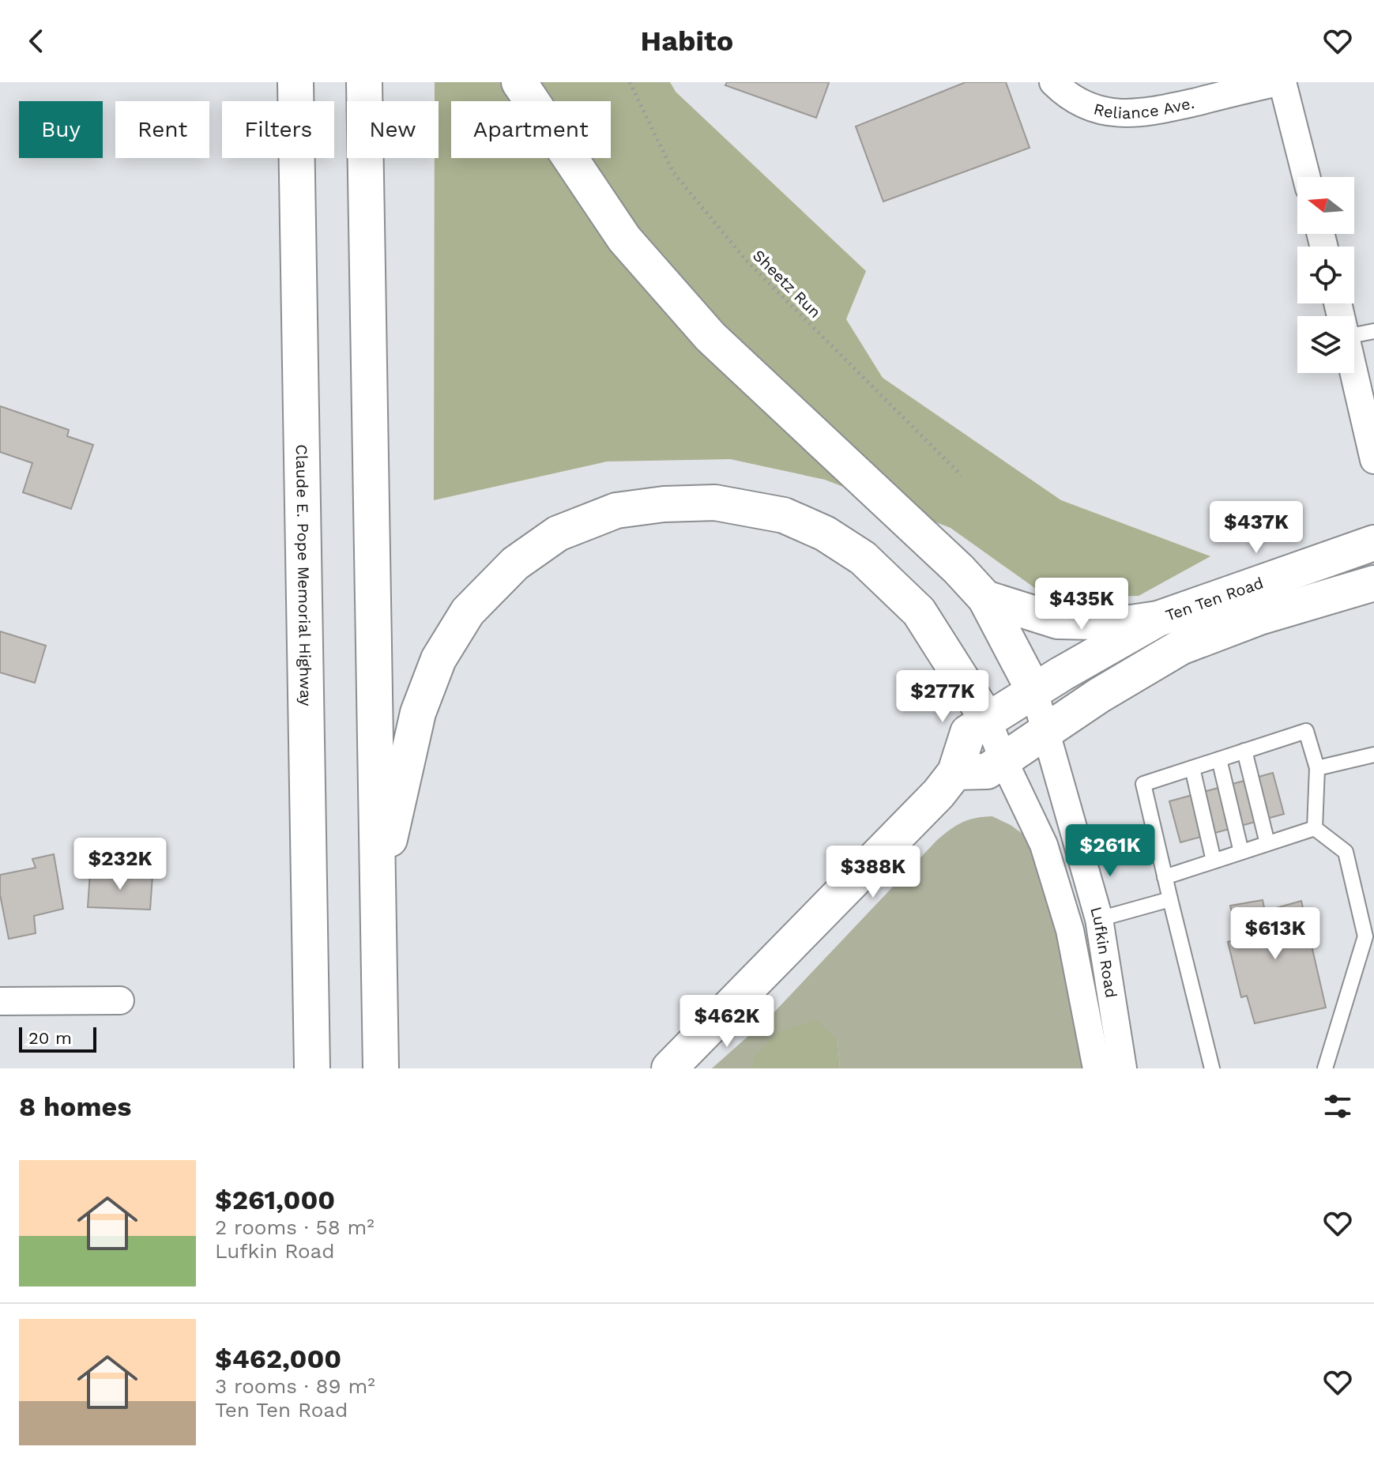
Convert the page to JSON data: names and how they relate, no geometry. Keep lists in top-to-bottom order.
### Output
{
  "streets": {
    "main road": ["Claude E. Pope Memorial Highway", "Ten Ten Road"],
    "street": ["Reliance Ave.", "Lufkin Road"],
    "path": ["Sheetz Run"]
  },
  "crossings": [
    ["Ten Ten Road", "Lufkin Road"]
  ],
  "scale_bar": "20 m",
  "north": "left",
  "page": {
    "header": "Habito",
    "chip": [
      "Buy",
      "Rent",
      "Filters",
      "New",
      "Apartment"
    ],
    "price": [
      "$437K",
      "$435K",
      "$277K",
      "$261K",
      "$232K",
      "$388K",
      "$613K",
      "$462K"
    ],
    "scale": "20 m",
    "heading": "8 homes",
    "list": [
      {
        "name": "$261,000",
        "note": "2 rooms · 58 m² · Lufkin Road"
      },
      {
        "name": "$462,000",
        "note": "3 rooms · 89 m² · Ten Ten Road"
      }
    ]
  }
}
